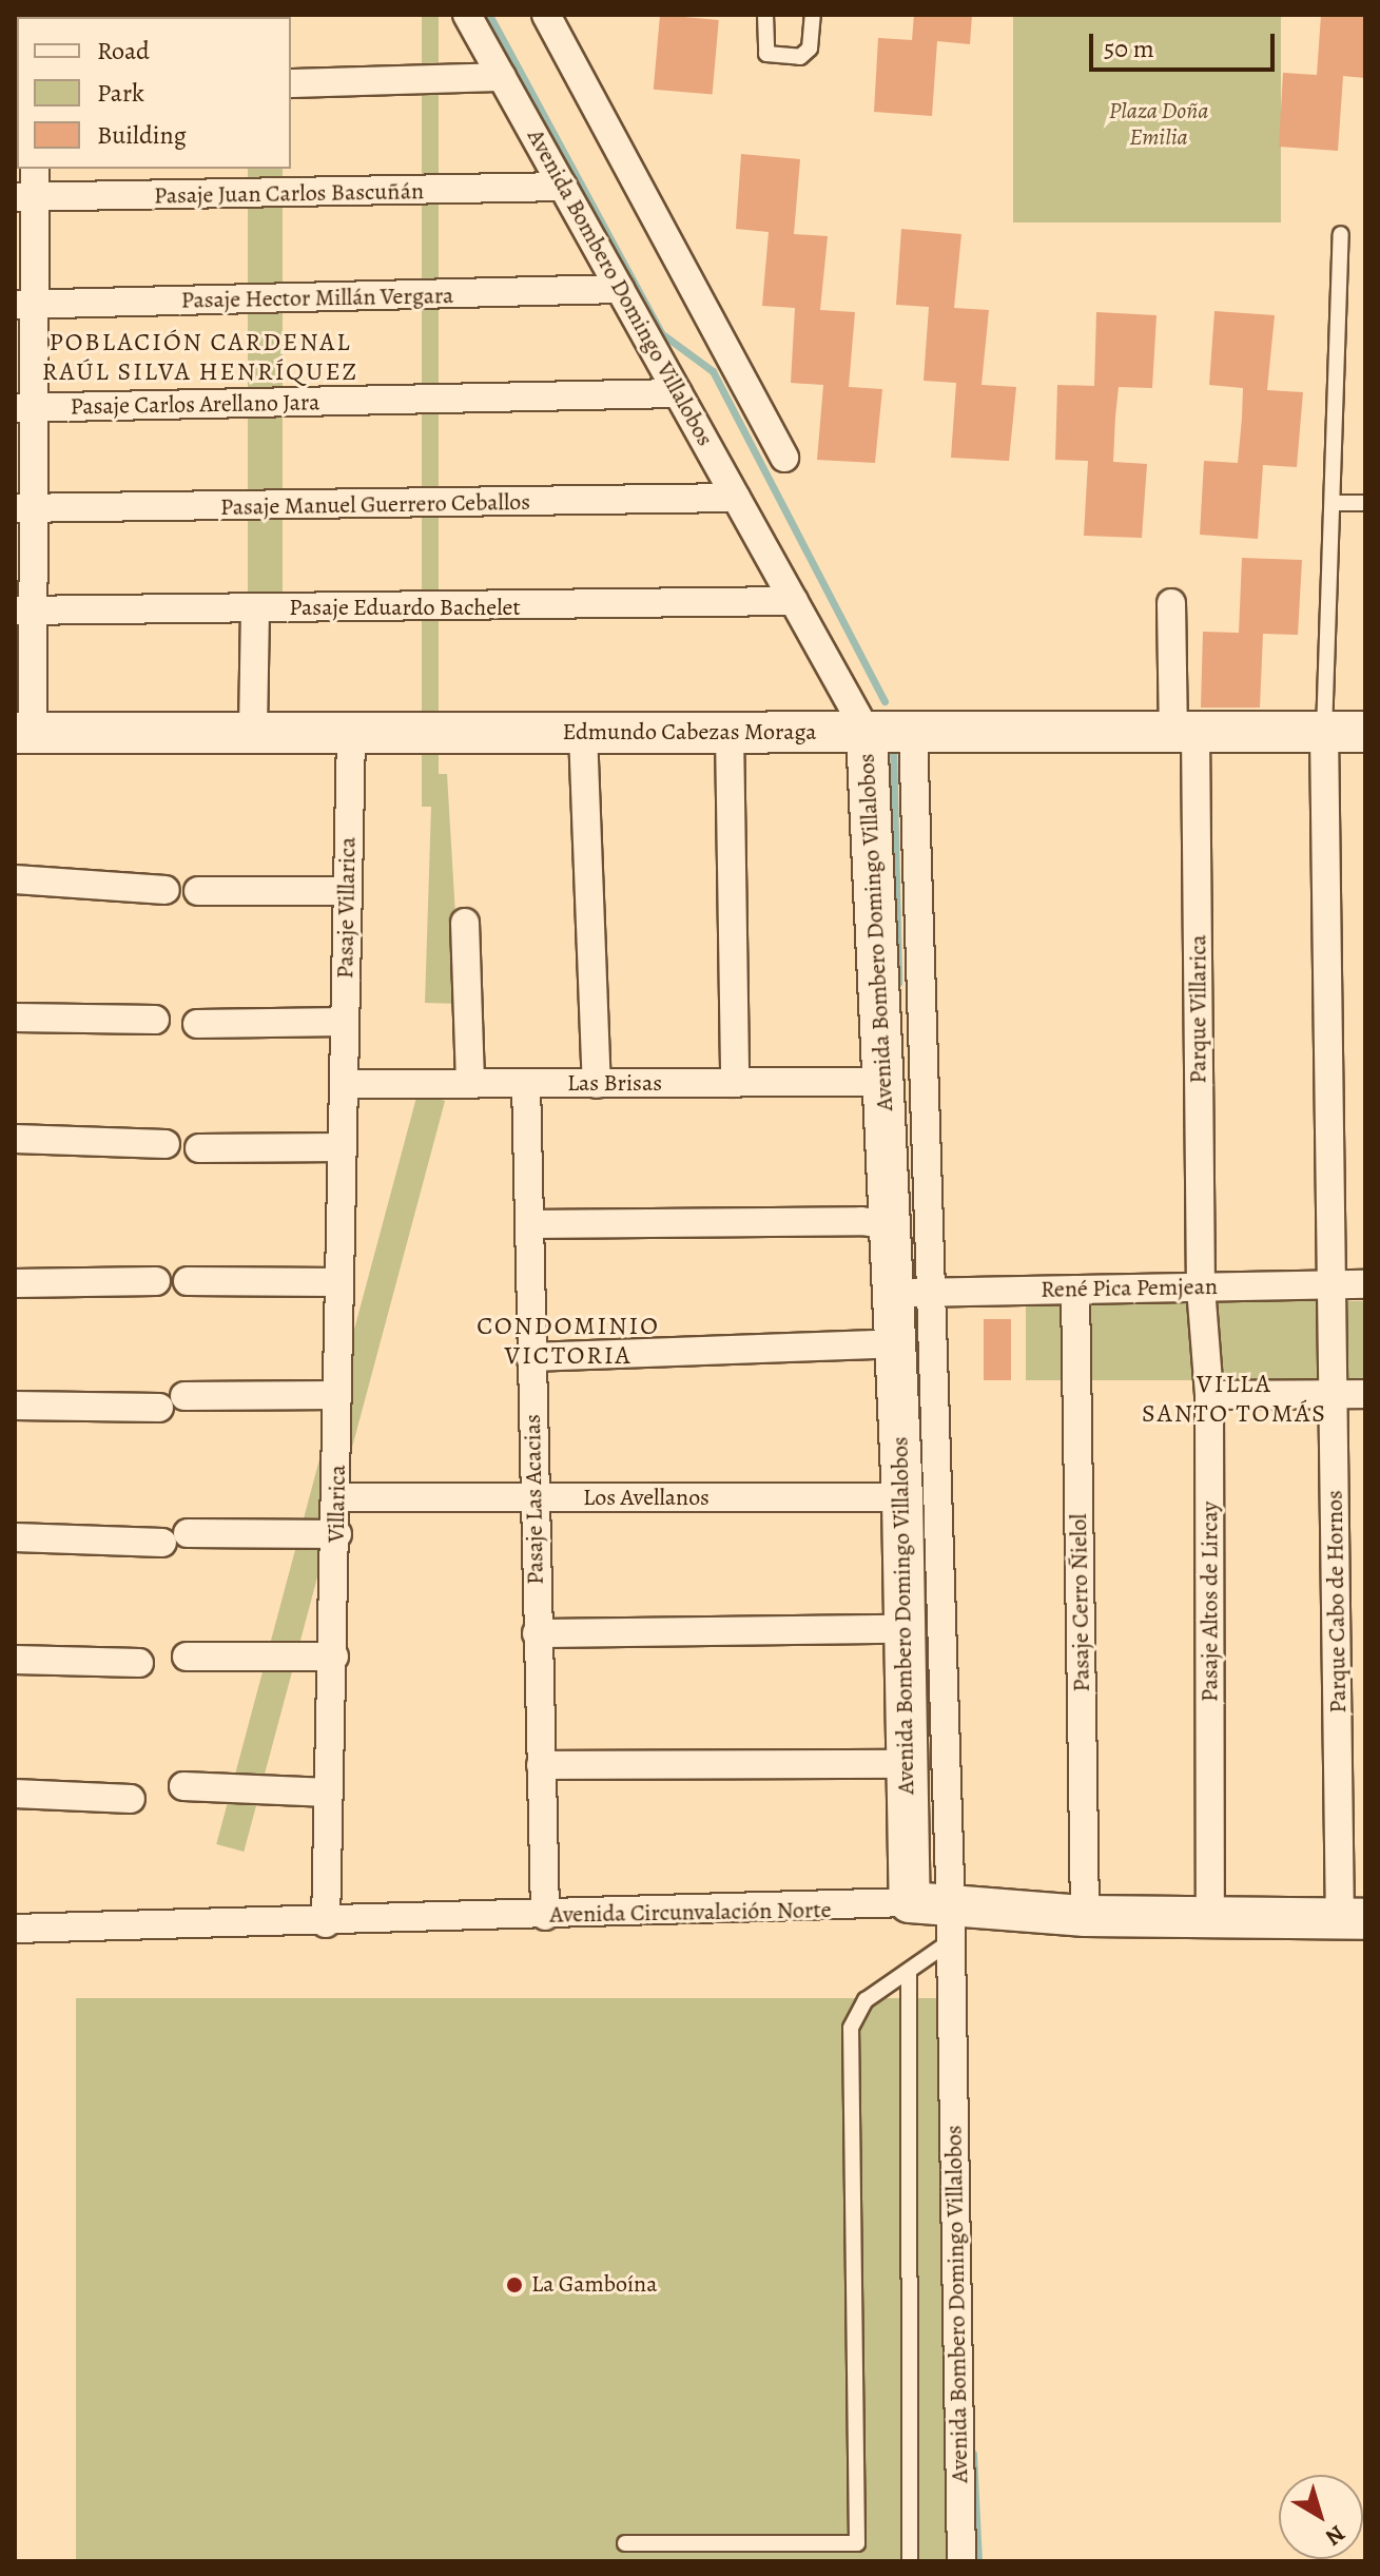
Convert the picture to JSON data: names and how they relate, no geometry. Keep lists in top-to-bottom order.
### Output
{
  "streets": {
    "street": [
      "Pasaje Juan Carlos Bascuñán",
      "Avenida Bombero Domingo Villalobos",
      "Pasaje Hector Millán Vergara",
      "Pasaje Carlos Arellano Jara",
      "Pasaje Manuel Guerrero Ceballos",
      "Pasaje Eduardo Bachelet",
      "Edmundo Cabezas Moraga",
      "Pasaje Villarica",
      "Parque Villarica",
      "Las Brisas",
      "René Pica Pemjean",
      "Los Avellanos",
      "Pasaje Las Acacias",
      "Villarica",
      "Pasaje Altos de Lircay",
      "Parque Cabo de Hornos",
      "Pasaje Cerro Ñielol",
      "Avenida Circunvalación Norte"
    ]
  },
  "crossings": [
    ["Pasaje Juan Carlos Bascuñán", "Avenida Bombero Domingo Villalobos"],
    ["Avenida Bombero Domingo Villalobos", "Pasaje Hector Millán Vergara"],
    ["Avenida Bombero Domingo Villalobos", "Pasaje Carlos Arellano Jara"],
    ["Avenida Bombero Domingo Villalobos", "Pasaje Manuel Guerrero Ceballos"],
    ["Avenida Bombero Domingo Villalobos", "Pasaje Eduardo Bachelet"],
    ["Avenida Bombero Domingo Villalobos", "Edmundo Cabezas Moraga"],
    ["Avenida Bombero Domingo Villalobos", "Las Brisas"],
    ["Avenida Bombero Domingo Villalobos", "René Pica Pemjean"],
    ["Avenida Bombero Domingo Villalobos", "Los Avellanos"],
    ["Avenida Bombero Domingo Villalobos", "Avenida Circunvalación Norte"],
    ["Edmundo Cabezas Moraga", "Pasaje Villarica"],
    ["Edmundo Cabezas Moraga", "Parque Villarica"],
    ["Edmundo Cabezas Moraga", "Parque Cabo de Hornos"],
    ["Pasaje Villarica", "Las Brisas"],
    ["Pasaje Villarica", "Villarica"],
    ["Parque Villarica", "René Pica Pemjean"],
    ["Parque Villarica", "Pasaje Altos de Lircay"],
    ["Las Brisas", "Pasaje Las Acacias"],
    ["Las Brisas", "Villarica"],
    ["René Pica Pemjean", "Pasaje Altos de Lircay"],
    ["René Pica Pemjean", "Parque Cabo de Hornos"],
    ["René Pica Pemjean", "Pasaje Cerro Ñielol"],
    ["Los Avellanos", "Pasaje Las Acacias"],
    ["Los Avellanos", "Villarica"],
    ["Pasaje Las Acacias", "Avenida Circunvalación Norte"],
    ["Villarica", "Avenida Circunvalación Norte"],
    ["Pasaje Altos de Lircay", "Avenida Circunvalación Norte"],
    ["Parque Cabo de Hornos", "Avenida Circunvalación Norte"],
    ["Pasaje Cerro Ñielol", "Avenida Circunvalación Norte"]
  ],
  "districts": ["POBLACIÓN CARDENAL RAÚL SILVA HENRÍQUEZ", "CONDOMINIO VICTORIA", "VILLA SANTO TOMÁS"],
  "parks": ["Plaza Doña Emilia"],
  "places": ["La Gamboína"],
  "legend": ["Road", "Park", "Building"],
  "scale_bar": "50 m",
  "north": "bottom right"
}
